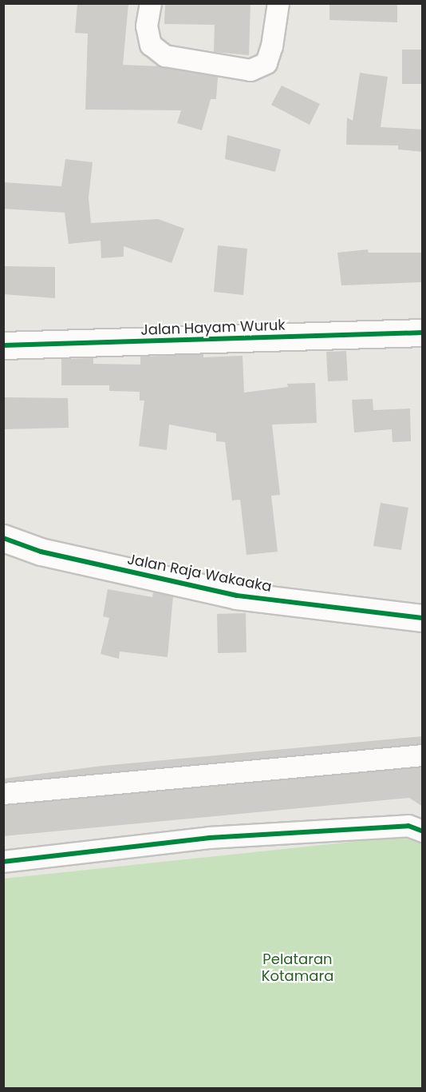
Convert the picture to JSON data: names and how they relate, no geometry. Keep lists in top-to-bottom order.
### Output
{
  "streets": {
    "street": ["Jalan Hayam Wuruk", "Jalan Raja Wakaaka"]
  },
  "parks": ["Pelataran Kotamara"]
}
